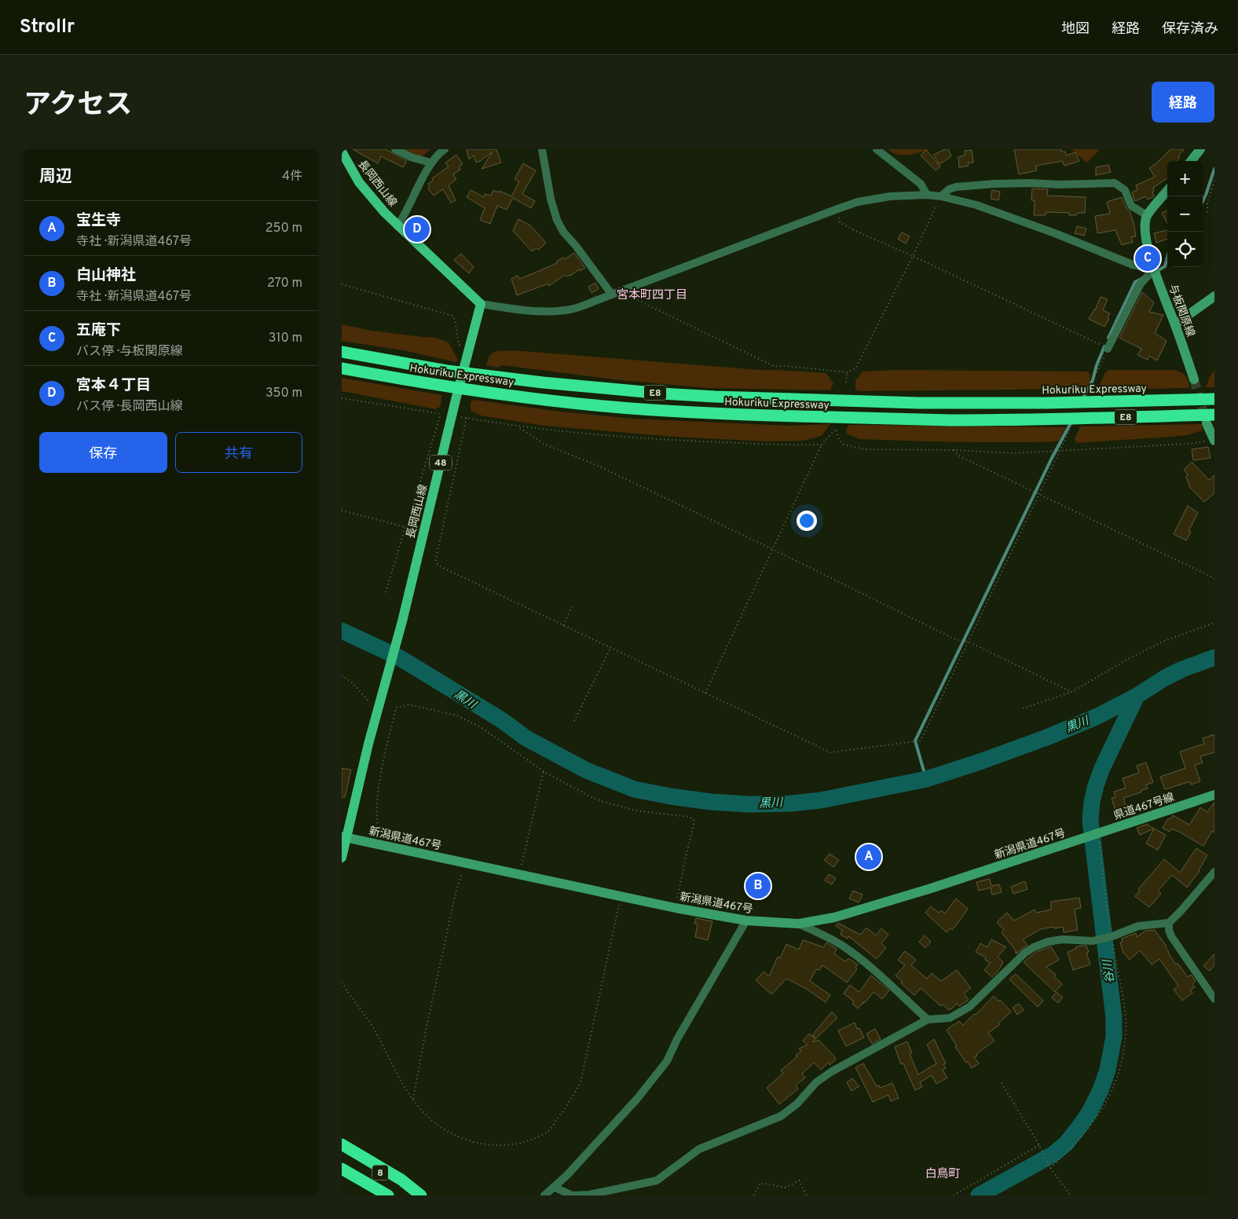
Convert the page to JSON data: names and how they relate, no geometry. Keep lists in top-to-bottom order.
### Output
{
  "streets": {
    "highway": ["Hokuriku Expressway", "E8", "8"],
    "main road": [
      "長岡西山線",
      "与板関原線",
      "48",
      "県道467号線",
      "新潟県道467号"
    ]
  },
  "crossings": [
    ["長岡西山線", "新潟県道467号"],
    ["県道467号線", "新潟県道467号"]
  ],
  "districts": ["宮本町四丁目", "白鳥町"],
  "water": ["黒川", "谷川"],
  "page": {
    "header": "Strollr",
    "nav": ["地図", "経路", "保存済み"],
    "title": "アクセス",
    "buttons": [
      "経路",
      ["保存", "共有"]
    ],
    "heading": ["周辺", "4件"],
    "map_buttons": ["+", "−"],
    "list": [
      {
        "mark": "A",
        "name": "宝生寺",
        "note": "寺社 · 新潟県道467号",
        "value": "250 m"
      },
      {
        "mark": "B",
        "name": "白山神社",
        "note": "寺社 · 新潟県道467号",
        "value": "270 m"
      },
      {
        "mark": "C",
        "name": "五庵下",
        "note": "バス停 · 与板関原線",
        "value": "310 m"
      },
      {
        "mark": "D",
        "name": "宮本４丁目",
        "note": "バス停 · 長岡西山線",
        "value": "350 m"
      }
    ],
    "pins": [
      "D",
      "C",
      "A",
      "B"
    ]
  }
}
